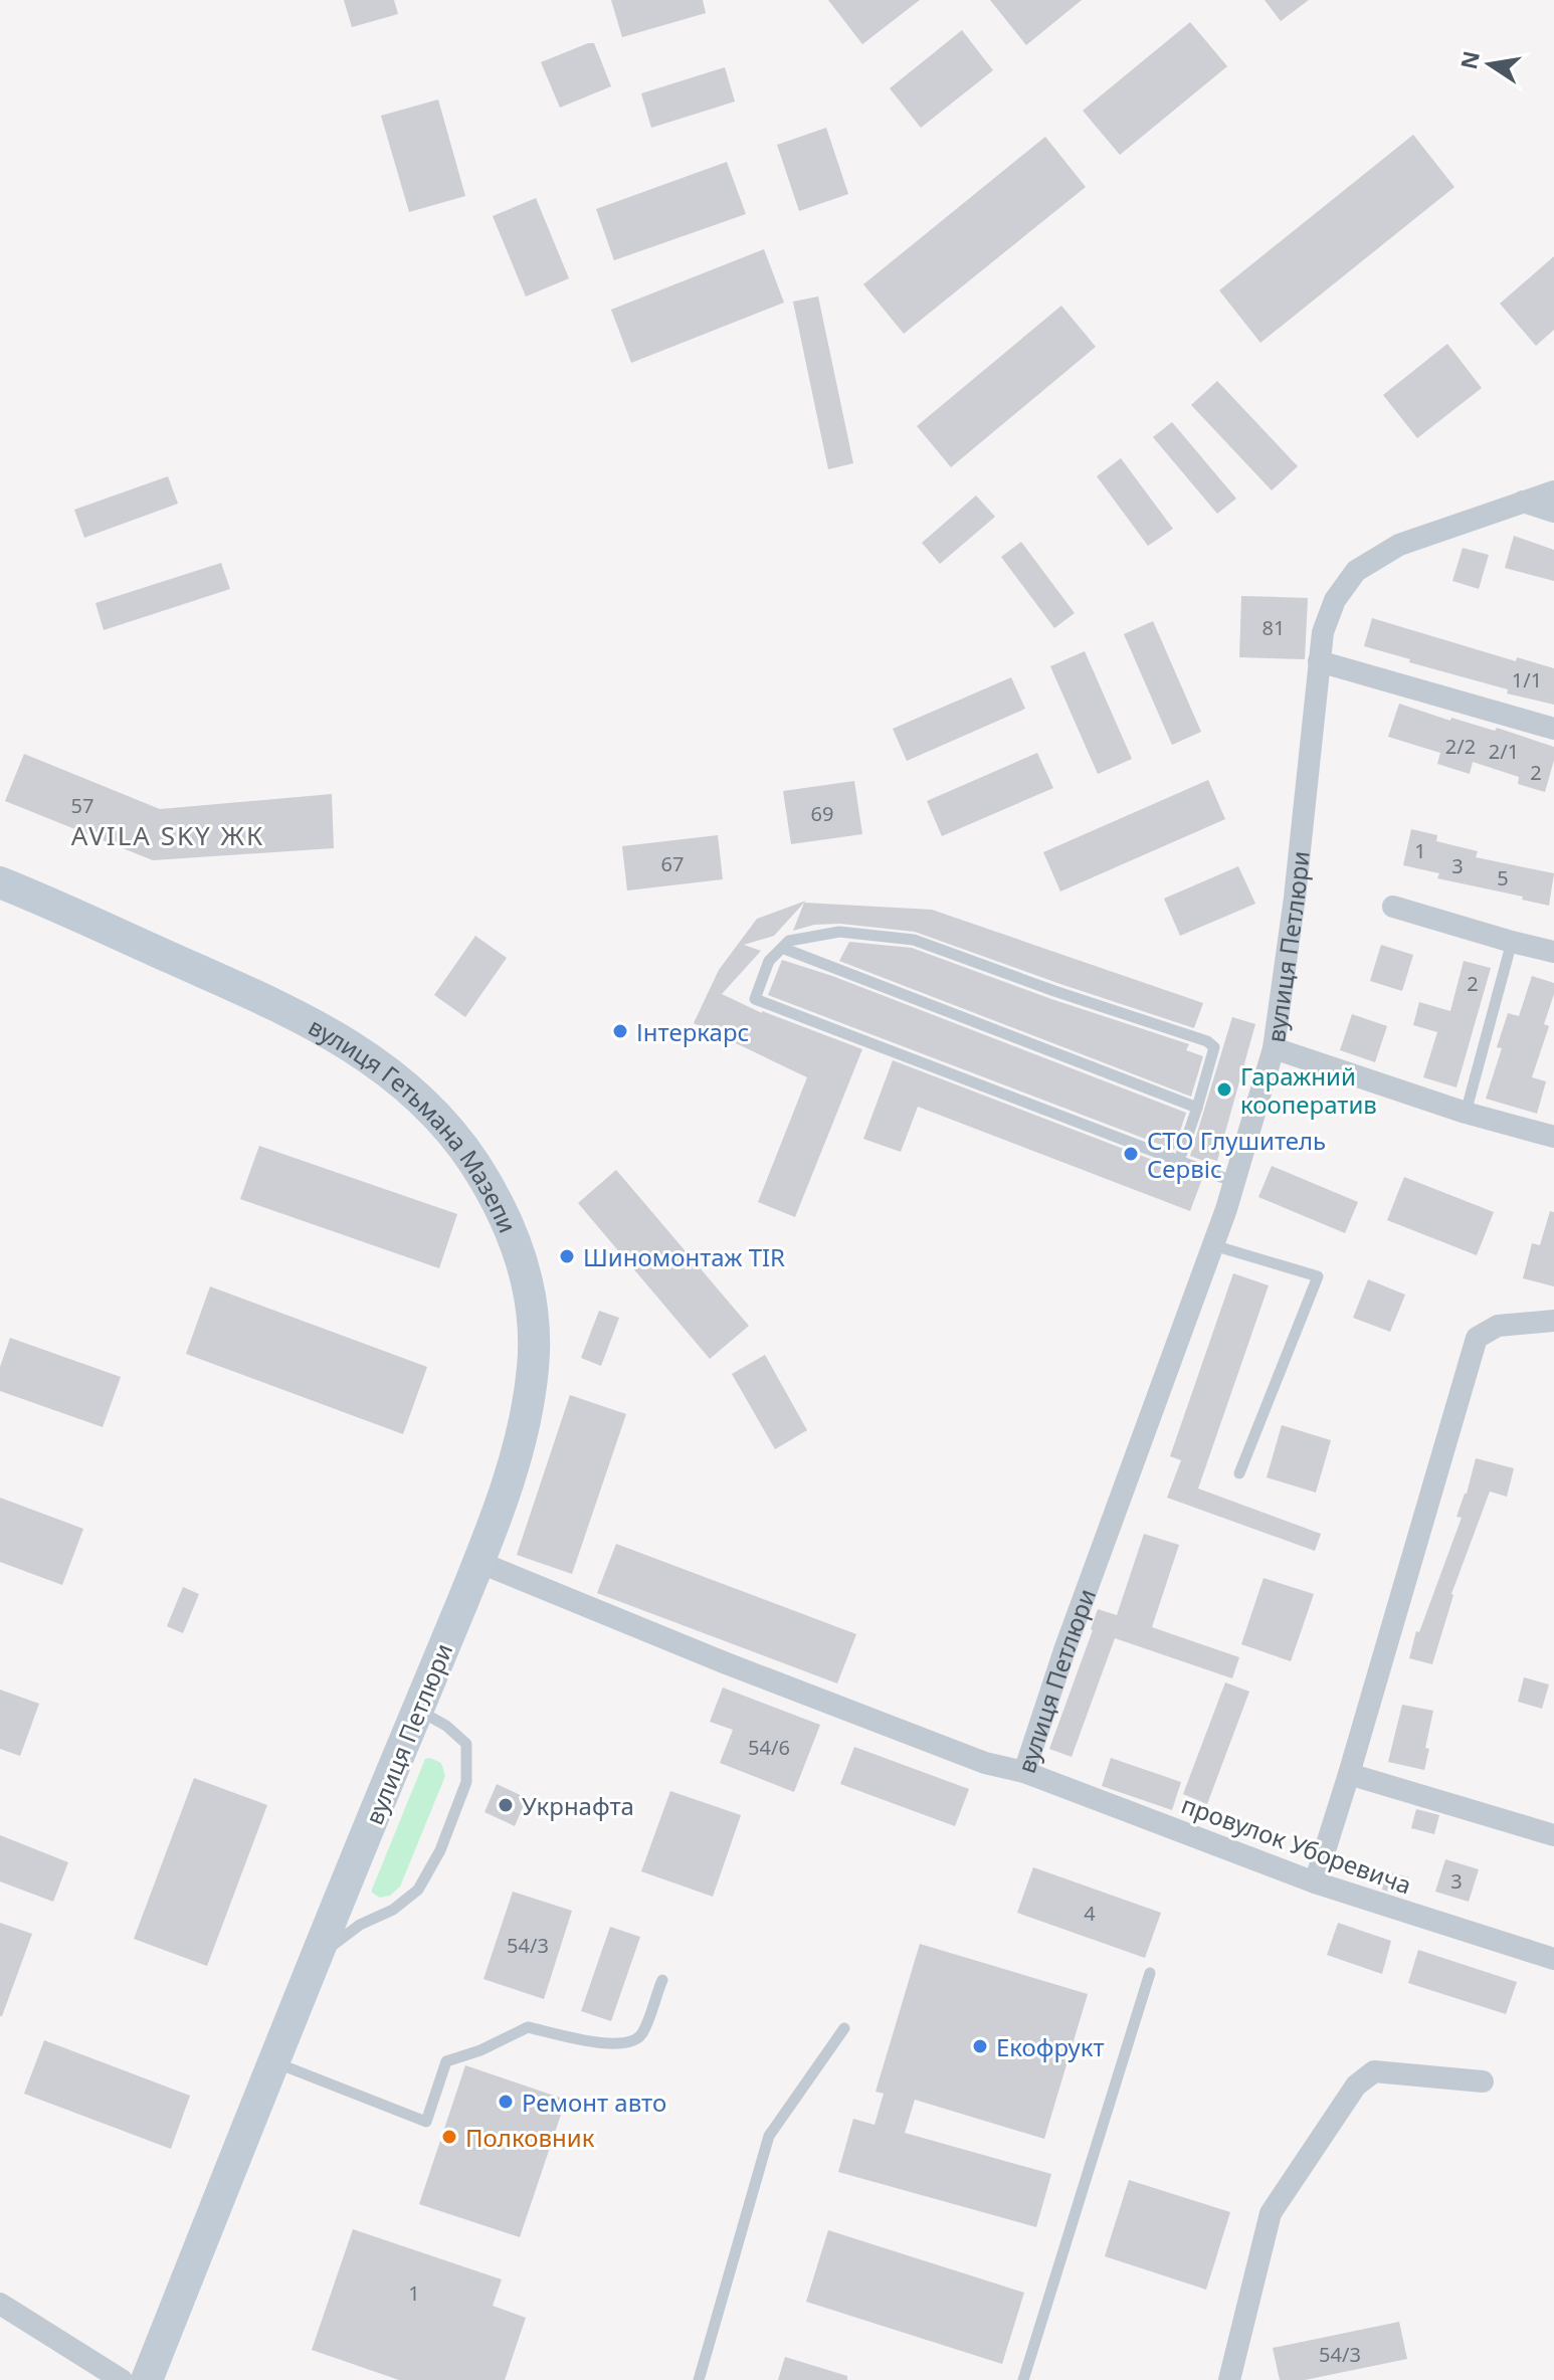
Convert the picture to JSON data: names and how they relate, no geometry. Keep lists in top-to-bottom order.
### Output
{
  "streets": {
    "main road": ["вулиця Петлюри", "вулиця Гетьмана Мазепи"],
    "street": ["провулок Уборевича"]
  },
  "crossings": [
    ["вулиця Петлюри", "вулиця Гетьмана Мазепи"],
    ["вулиця Петлюри", "провулок Уборевича"]
  ],
  "districts": ["AVILA SKY ЖК"],
  "places": [
    "Інтеркарс",
    "Гаражний кооператив",
    "СТО Глушитель Сервіс",
    "Шиномонтаж TIR",
    "Укрнафта",
    "Екофрукт",
    "Ремонт авто",
    "Полковник"
  ],
  "house_numbers": [
    "81",
    "1/1",
    "2/2",
    "2/1",
    "2",
    "57",
    "69",
    "1",
    "67",
    "3",
    "5",
    "2",
    "54/6",
    "3",
    "4",
    "54/3",
    "1",
    "54/3"
  ],
  "north": "left"
}
